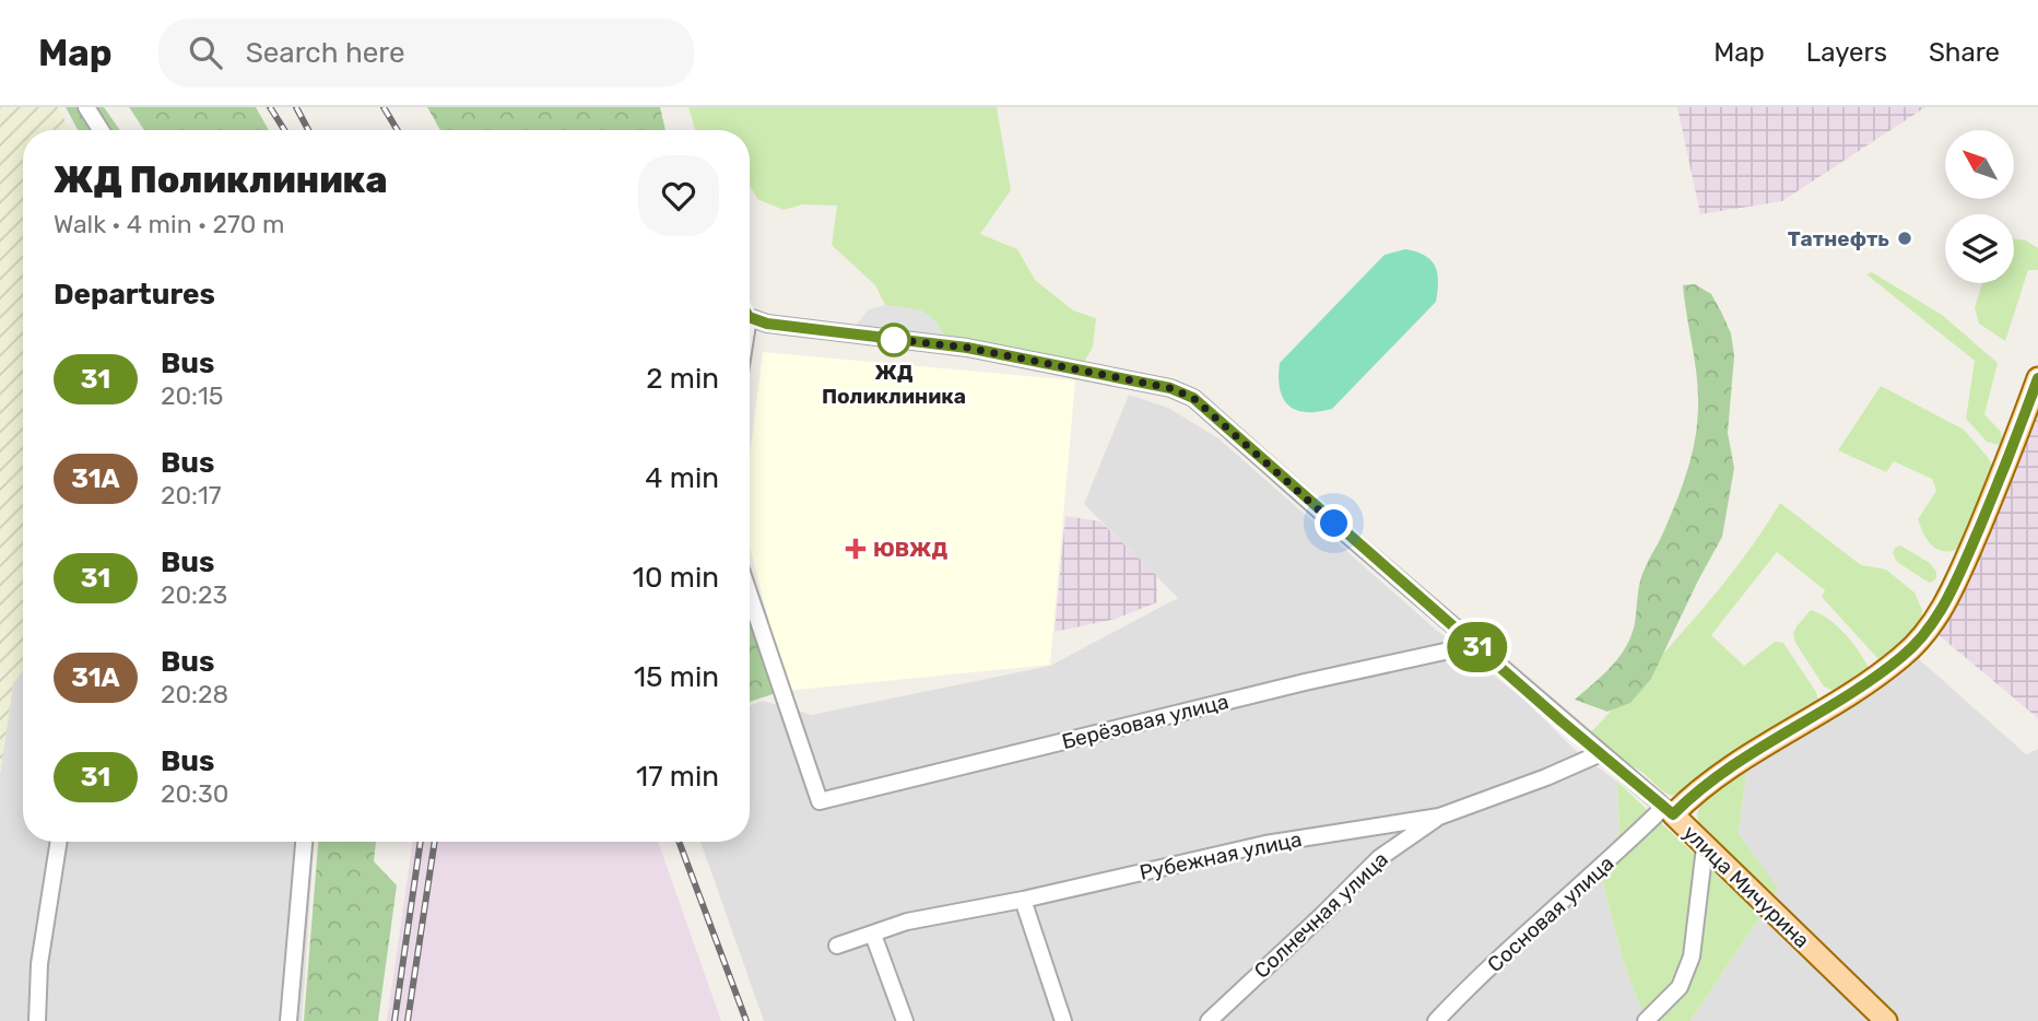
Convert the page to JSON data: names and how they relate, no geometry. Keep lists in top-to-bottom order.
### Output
{
  "streets": {
    "main road": ["улица Мичурина"],
    "street": [
      "Берёзовая улица",
      "Рубежная улица",
      "Сосновая улица",
      "Солнечная улица"
    ]
  },
  "crossings": [
    ["Берёзовая улица", "улица Мичурина"],
    ["Рубежная улица", "улица Мичурина"],
    ["Рубежная улица", "Солнечная улица"],
    ["улица Мичурина", "Сосновая улица"]
  ],
  "places": {
    "other": ["Татнефть", "ЖД Поликлиника"],
    "health": ["ЮВЖД"]
  },
  "lines": ["bus line 31"],
  "north": "top left",
  "page": {
    "header": "Map",
    "search": "Search here",
    "nav": ["Map", "Layers", "Share"],
    "on_map": "31",
    "heading": [
      ["ЖД Поликлиника", "Walk · 4 min · 270 m"],
      "Departures"
    ],
    "list": [
      {
        "mark": "31",
        "name": "Bus",
        "note": "20:15",
        "value": "2 min"
      },
      {
        "mark": "31А",
        "name": "Bus",
        "note": "20:17",
        "value": "4 min"
      },
      {
        "mark": "31",
        "name": "Bus",
        "note": "20:23",
        "value": "10 min"
      },
      {
        "mark": "31А",
        "name": "Bus",
        "note": "20:28",
        "value": "15 min"
      },
      {
        "mark": "31",
        "name": "Bus",
        "note": "20:30",
        "value": "17 min"
      }
    ]
  }
}
